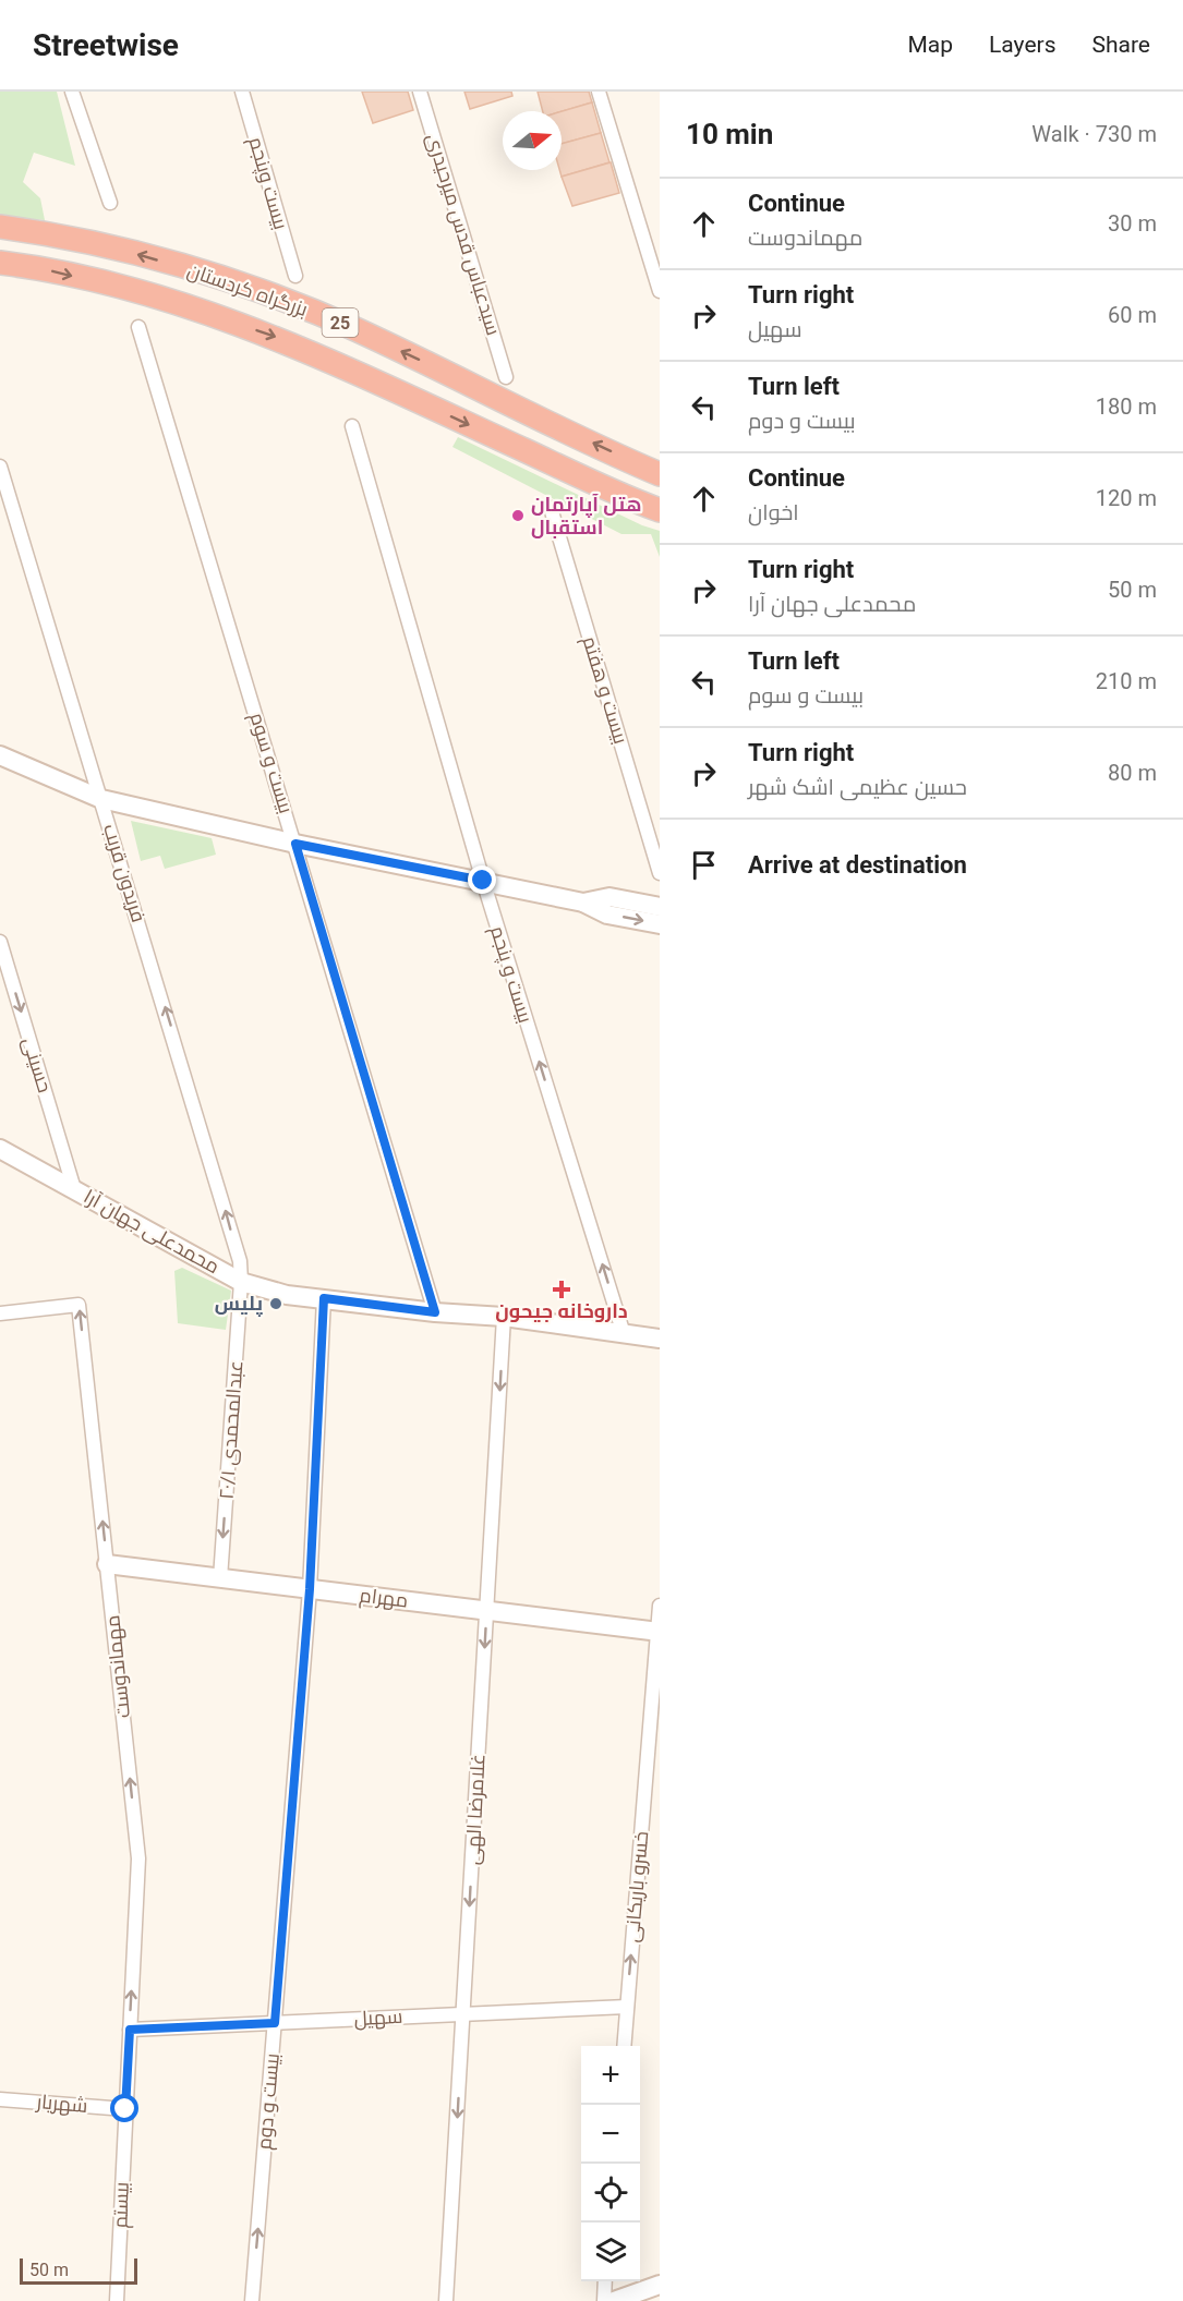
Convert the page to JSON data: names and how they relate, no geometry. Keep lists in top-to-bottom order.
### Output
{
  "streets": {
    "highway": ["بزرگراه کردستان", "25"],
    "street": [
      "بیست وپنجم",
      "سیدعباس قدس میرحیدری",
      "بیست و هفتم",
      "بیست و سوم",
      "فریدون قریب",
      "بیست و پنجم",
      "حسینی",
      "محمدعلی جهان آرا",
      "عبدالمحمدی ۲۰/۱",
      "مهرام",
      "مهماندوست",
      "غلامرضا الهی",
      "خسرو باریکانی",
      "سهیل",
      "بیست و دوم",
      "شهریار",
      "بیستم"
    ]
  },
  "crossings": [
    ["بیست و سوم", "محمدعلی جهان آرا"],
    ["فریدون قریب", "محمدعلی جهان آرا"],
    ["فریدون قریب", "عبدالمحمدی ۲۰/۱"],
    ["بیست و پنجم", "محمدعلی جهان آرا"],
    ["حسینی", "محمدعلی جهان آرا"],
    ["محمدعلی جهان آرا", "عبدالمحمدی ۲۰/۱"],
    ["محمدعلی جهان آرا", "غلامرضا الهی"],
    ["محمدعلی جهان آرا", "بیست و دوم"],
    ["عبدالمحمدی ۲۰/۱", "مهرام"],
    ["مهرام", "مهماندوست"],
    ["مهرام", "غلامرضا الهی"],
    ["مهرام", "خسرو باریکانی"],
    ["مهرام", "بیست و دوم"],
    ["مهماندوست", "سهیل"],
    ["مهماندوست", "شهریار"],
    ["مهماندوست", "بیستم"],
    ["غلامرضا الهی", "سهیل"],
    ["خسرو باریکانی", "سهیل"],
    ["سهیل", "بیست و دوم"],
    ["شهریار", "بیستم"]
  ],
  "one_way": [
    "فریدون قریب",
    "بیست و پنجم",
    "حسینی",
    "عبدالمحمدی ۲۰/۱",
    "مهماندوست",
    "غلامرضا الهی",
    "خسرو باریکانی"
  ],
  "places": {
    "other": ["هتل آپارتمان استقبال", "پلیس"],
    "health": ["داروخانه جیحون"]
  },
  "scale_bar": "50 m",
  "north": "right",
  "page": {
    "header": "Streetwise",
    "nav": ["Map", "Layers", "Share"],
    "heading": ["10 min", "Walk · 730 m"],
    "list": [
      ["Continue", "مهماندوست", "30 m"],
      ["Turn right", "سهیل", "60 m"],
      ["Turn left", "بیست و دوم", "180 m"],
      ["Continue", "اخوان", "120 m"],
      ["Turn right", "محمدعلی جهان آرا", "50 m"],
      ["Turn left", "بیست و سوم", "210 m"],
      ["Turn right", "حسین عظیمی اشک شهر", "80 m"],
      "Arrive at destination"
    ],
    "map_buttons": ["+", "−"],
    "scale": "50 m"
  }
}
